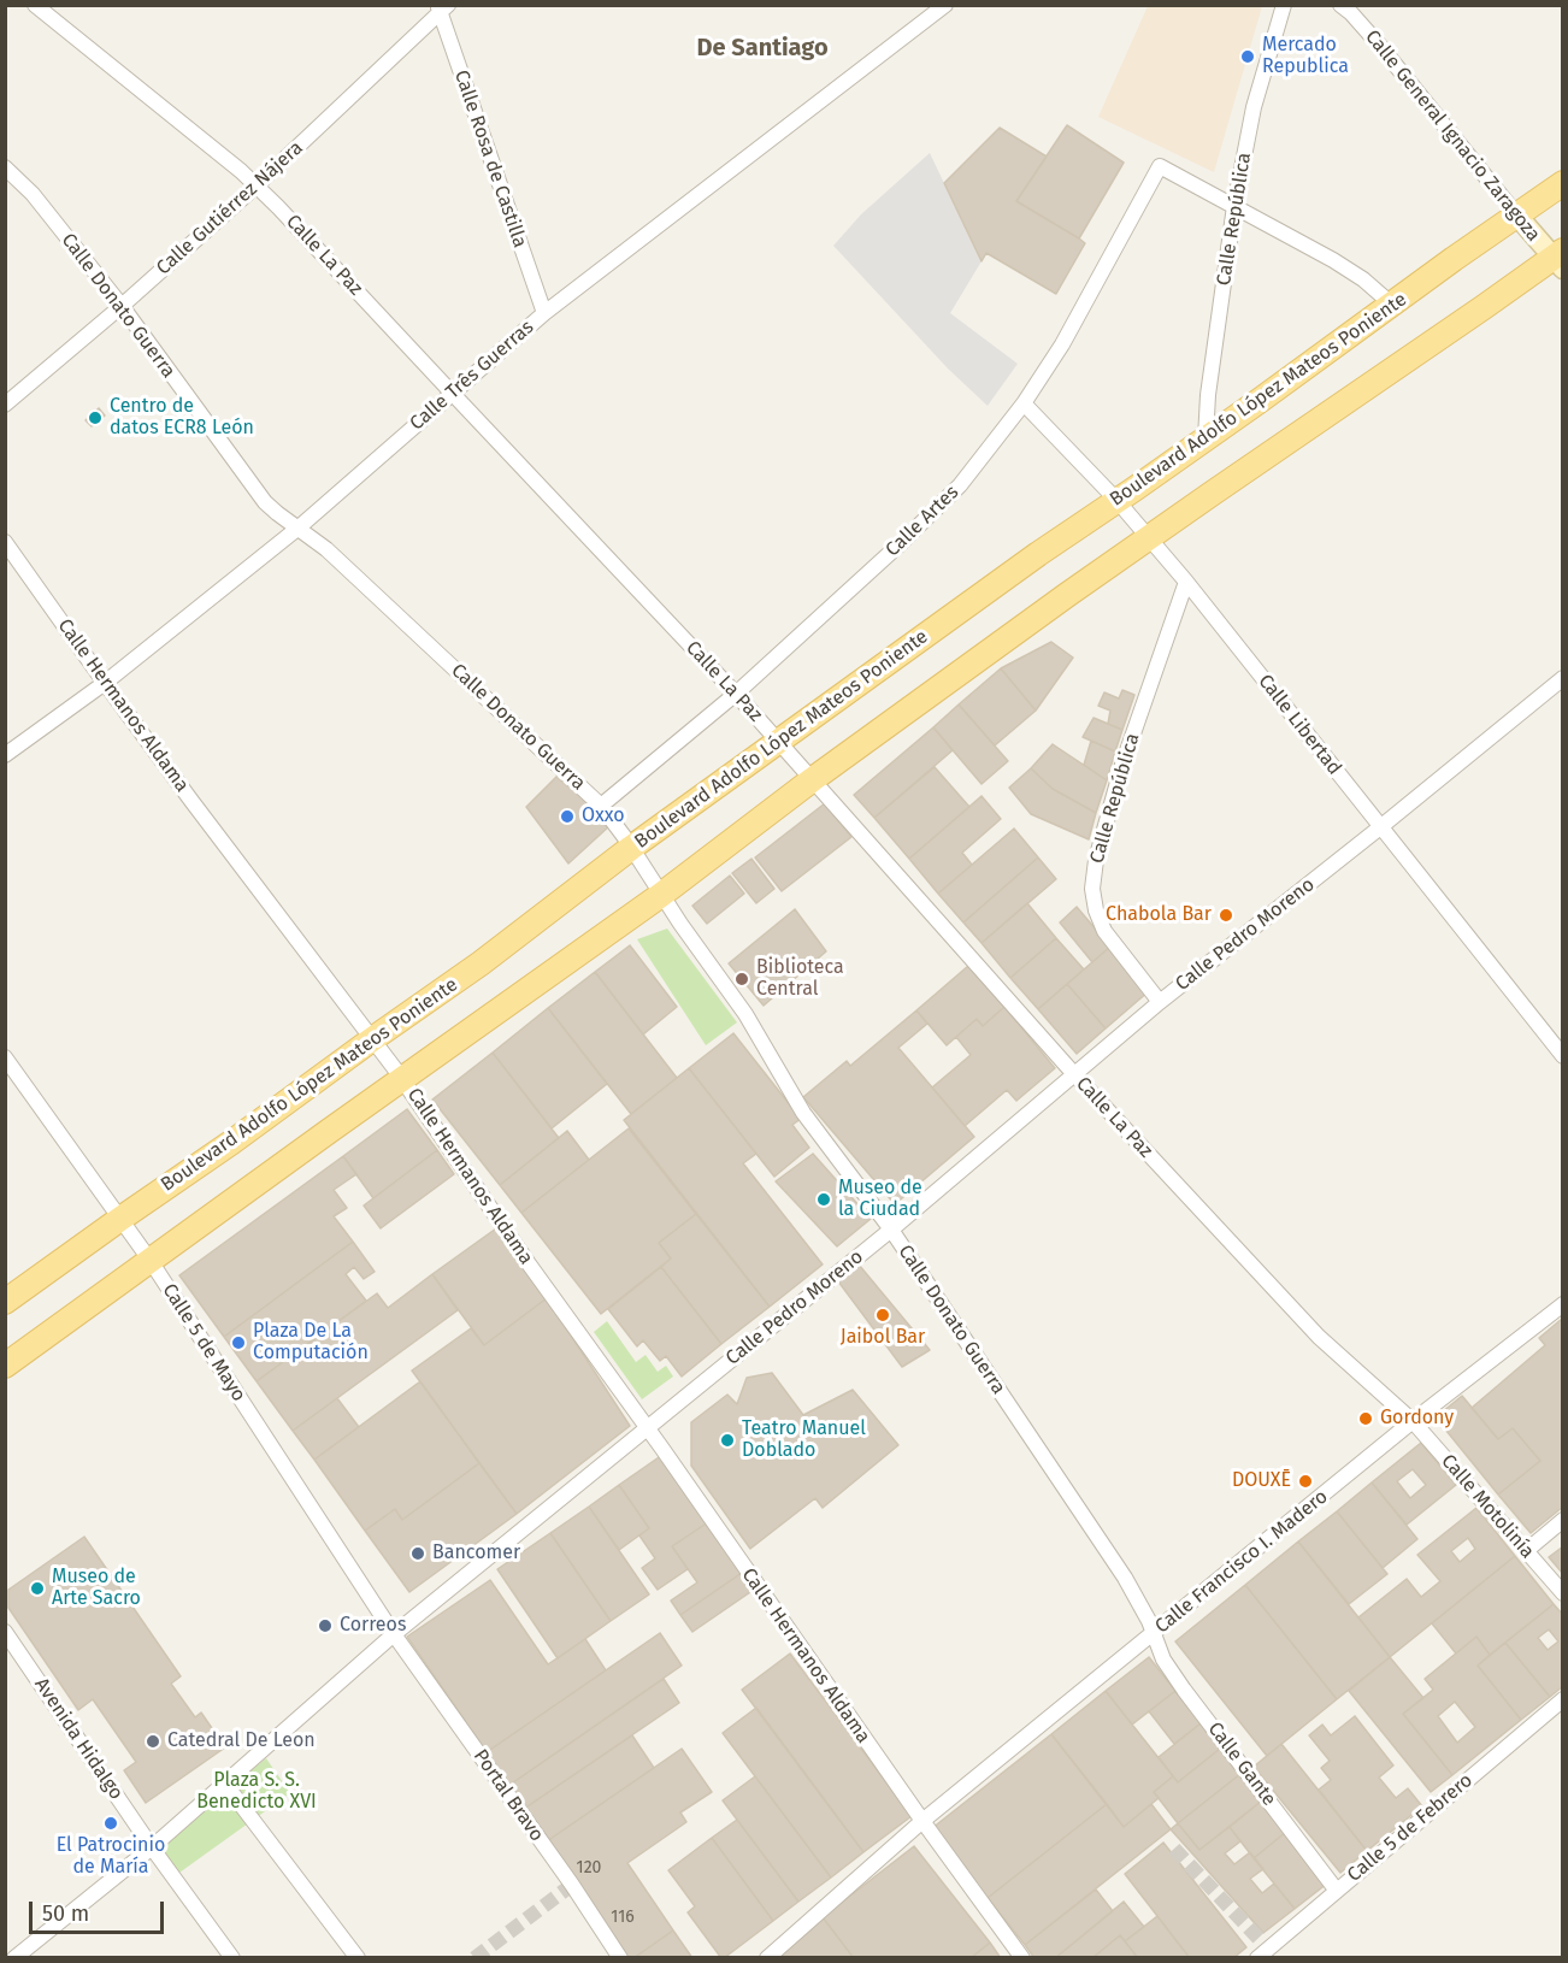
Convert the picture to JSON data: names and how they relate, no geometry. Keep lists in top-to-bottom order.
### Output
{
  "streets": {
    "main road": ["Boulevard Adolfo López Mateos Poniente"],
    "street": [
      "Calle General Ignacio Zaragoza",
      "Calle Rosa de Castilla",
      "Calle Gutiérrez Nájera",
      "Calle República",
      "Calle La Paz",
      "Calle Donato Guerra",
      "Calle Três Guerras",
      "Calle Artes",
      "Calle Hermanos Aldama",
      "Calle Libertad",
      "Calle Pedro Moreno",
      "Calle 5 de Mayo",
      "Calle Motolinía",
      "Calle Francisco I. Madero",
      "Avenida Hidalgo",
      "Calle Gante",
      "Portal Bravo",
      "Calle 5 de Febrero"
    ]
  },
  "crossings": [
    ["Calle General Ignacio Zaragoza", "Boulevard Adolfo López Mateos Poniente"],
    ["Calle Rosa de Castilla", "Calle Gutiérrez Nájera"],
    ["Calle Rosa de Castilla", "Calle Três Guerras"],
    ["Calle Gutiérrez Nájera", "Calle La Paz"],
    ["Calle Gutiérrez Nájera", "Calle Donato Guerra"],
    ["Calle República", "Boulevard Adolfo López Mateos Poniente"],
    ["Calle República", "Calle Artes"],
    ["Calle República", "Calle Libertad"],
    ["Calle República", "Calle Pedro Moreno"],
    ["Calle La Paz", "Calle Três Guerras"],
    ["Calle La Paz", "Boulevard Adolfo López Mateos Poniente"],
    ["Calle La Paz", "Calle Artes"],
    ["Calle La Paz", "Calle Pedro Moreno"],
    ["Calle La Paz", "Calle Motolinía"],
    ["Calle La Paz", "Calle Francisco I. Madero"],
    ["Calle Donato Guerra", "Calle Três Guerras"],
    ["Calle Donato Guerra", "Boulevard Adolfo López Mateos Poniente"],
    ["Calle Donato Guerra", "Calle Artes"],
    ["Calle Donato Guerra", "Calle Pedro Moreno"],
    ["Calle Donato Guerra", "Calle Francisco I. Madero"],
    ["Calle Donato Guerra", "Calle Gante"],
    ["Calle Três Guerras", "Calle Hermanos Aldama"],
    ["Boulevard Adolfo López Mateos Poniente", "Calle Hermanos Aldama"],
    ["Boulevard Adolfo López Mateos Poniente", "Calle Libertad"],
    ["Boulevard Adolfo López Mateos Poniente", "Calle 5 de Mayo"],
    ["Calle Artes", "Calle Libertad"],
    ["Calle Hermanos Aldama", "Calle Pedro Moreno"],
    ["Calle Hermanos Aldama", "Calle Francisco I. Madero"],
    ["Calle Libertad", "Calle Pedro Moreno"],
    ["Calle Pedro Moreno", "Calle 5 de Mayo"],
    ["Calle Pedro Moreno", "Avenida Hidalgo"],
    ["Calle Pedro Moreno", "Portal Bravo"],
    ["Calle 5 de Mayo", "Portal Bravo"],
    ["Calle Motolinía", "Calle Francisco I. Madero"],
    ["Calle Francisco I. Madero", "Calle Gante"],
    ["Calle Gante", "Calle 5 de Febrero"]
  ],
  "districts": ["De Santiago"],
  "parks": ["Plaza S. S. Benedicto XVI"],
  "places": [
    "Mercado Republica",
    "Centro de datos ECR8 León",
    "Oxxo",
    "Chabola Bar",
    "Biblioteca Central",
    "Museo de la Ciudad",
    "Jaibol Bar",
    "Plaza De La Computación",
    "Gordony",
    "Teatro Manuel Doblado",
    "DOUXĒ",
    "Bancomer",
    "Museo de Arte Sacro",
    "Correos",
    "Catedral De Leon",
    "El Patrocinio de María"
  ],
  "house_numbers": ["120", "116"],
  "scale_bar": "50 m"
}
